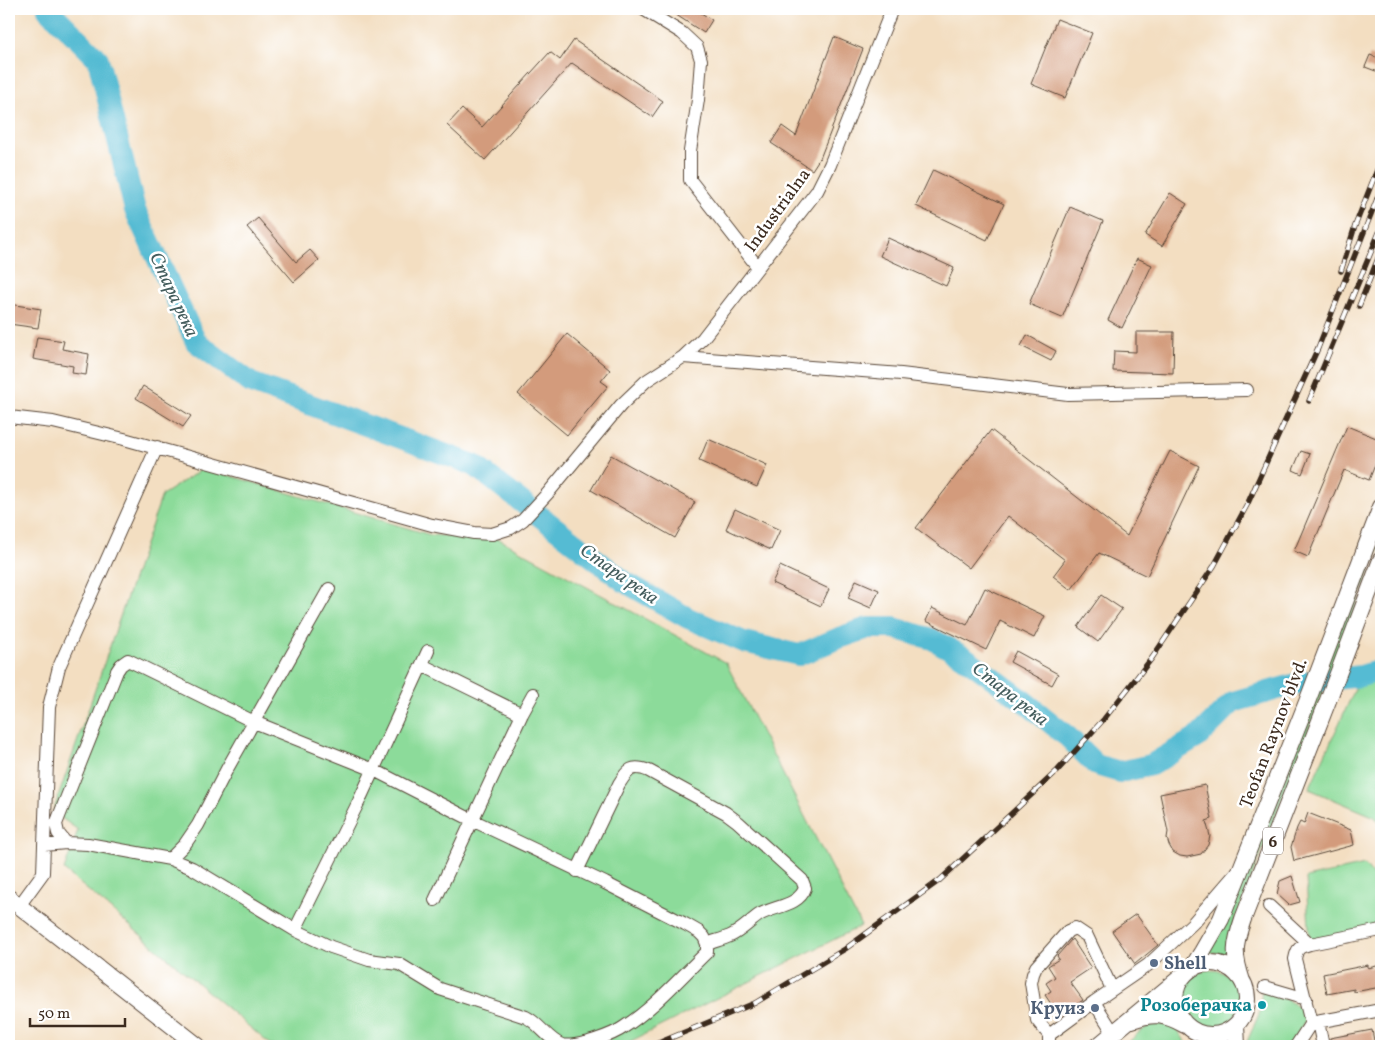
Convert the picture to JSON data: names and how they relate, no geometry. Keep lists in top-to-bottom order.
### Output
{
  "streets": {
    "main road": ["Teofan Raynov blvd.", "6"],
    "street": ["Industrialna"]
  },
  "crossings": [
    ["Teofan Raynov blvd.", "6"]
  ],
  "water": ["Стара река"],
  "places": ["Shell", "Розоберачка", "Круиз"],
  "scale_bar": "50 m"
}
